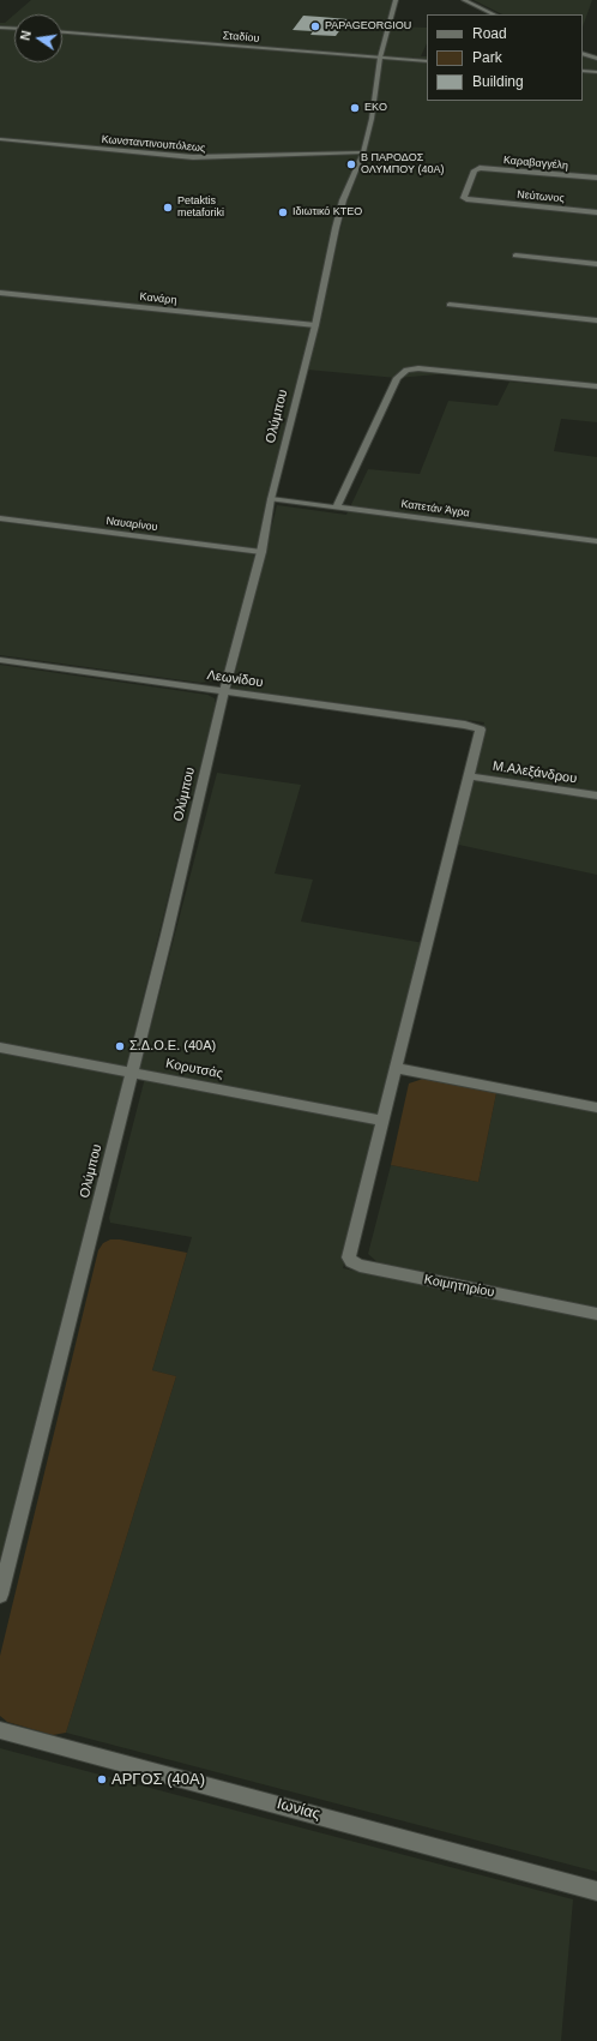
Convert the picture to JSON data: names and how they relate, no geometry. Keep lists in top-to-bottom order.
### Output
{
  "streets": {
    "street": [
      "Σταδίου",
      "Κωνσταντινουπόλεως",
      "Καραβαγγέλη",
      "Νεύτωνος",
      "Κανάρη",
      "Ολύμπου",
      "Καπετάν Άγρα",
      "Ναυαρίνου",
      "Λεωνίδου",
      "Μ.Αλεξάνδρου",
      "Κορυτσάς",
      "Κοιμητηρίου",
      "Ιωνίας"
    ]
  },
  "crossings": [
    ["Σταδίου", "Ολύμπου"],
    ["Κωνσταντινουπόλεως", "Ολύμπου"],
    ["Καραβαγγέλη", "Νεύτωνος"],
    ["Κανάρη", "Ολύμπου"],
    ["Ολύμπου", "Καπετάν Άγρα"],
    ["Ολύμπου", "Ναυαρίνου"],
    ["Ολύμπου", "Λεωνίδου"],
    ["Ολύμπου", "Κορυτσάς"],
    ["Λεωνίδου", "Μ.Αλεξάνδρου"],
    ["Κορυτσάς", "Κοιμητηρίου"]
  ],
  "places": [
    "PAPAGEORGIOU",
    "EKO",
    "Β ΠΑΡΟΔΟΣ ΟΛΥΜΠΟΥ (40Α)",
    "Petaktis metaforiki",
    "Ιδιωτικό ΚΤΕΟ",
    "Σ.Δ.Ο.Ε. (40Α)",
    "ΑΡΓΟΣ (40Α)"
  ],
  "legend": ["Road", "Park", "Building"],
  "north": "left"
}
